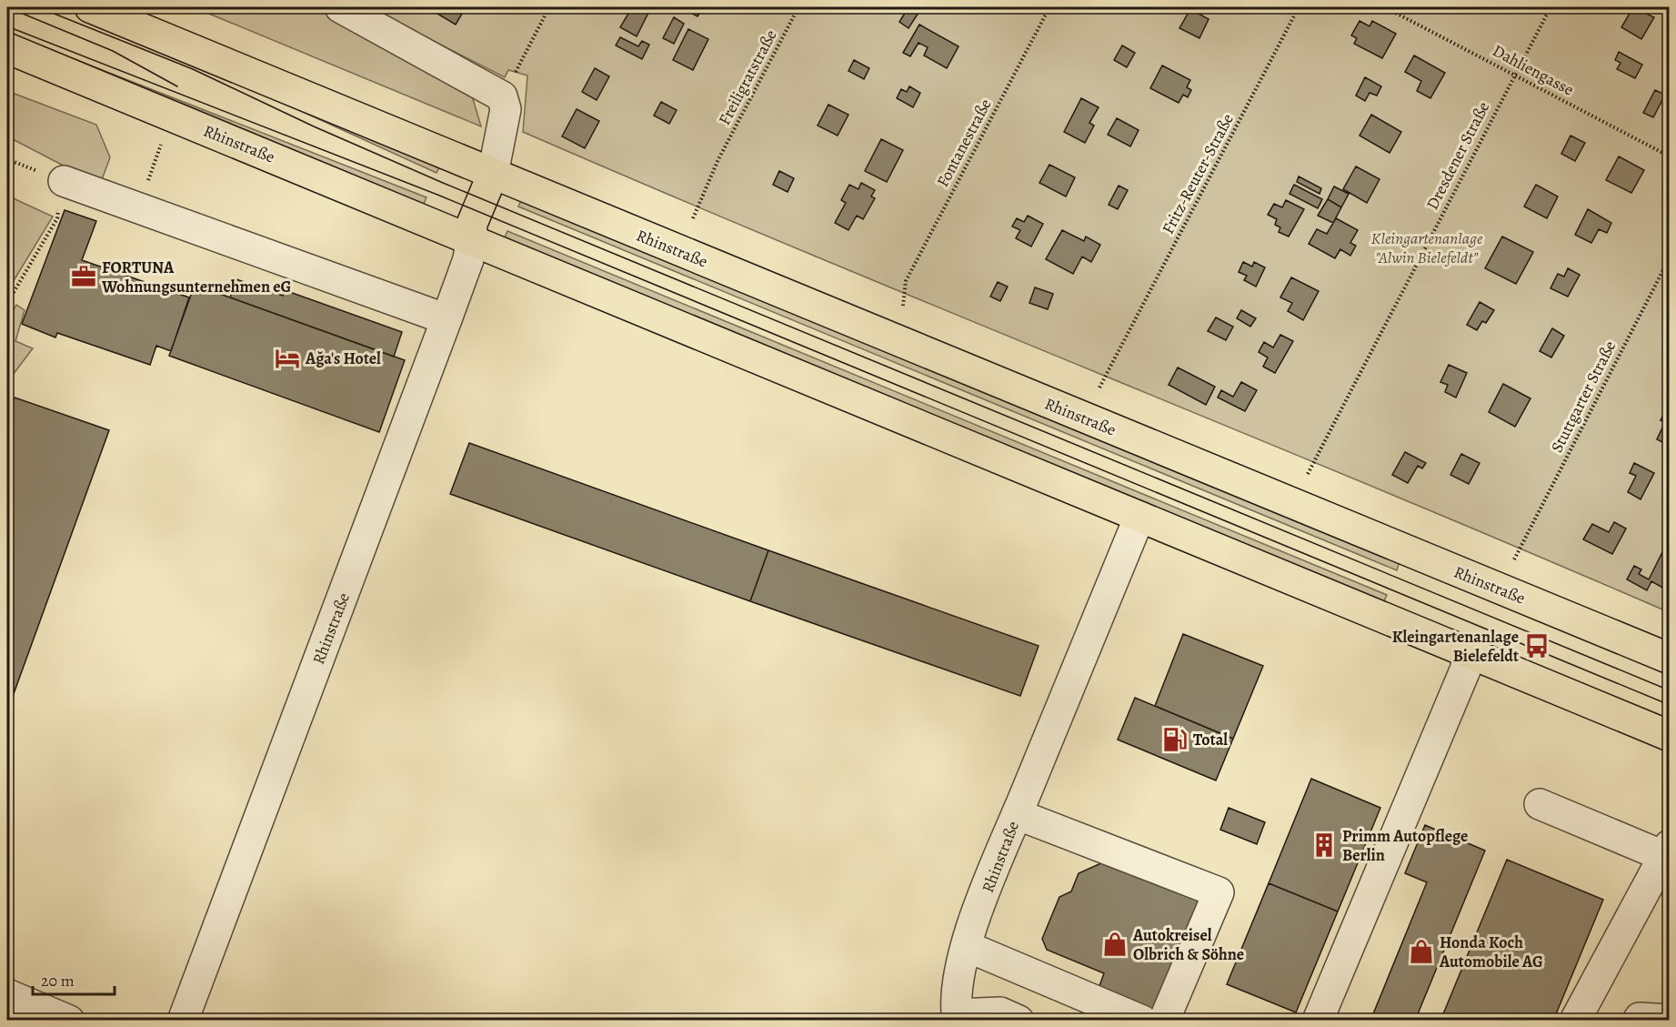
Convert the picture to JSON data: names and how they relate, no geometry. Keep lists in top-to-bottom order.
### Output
{
  "streets": {
    "main road": ["Rhinstraße"],
    "path": [
      "Dahliengasse",
      "Freiligratstraße",
      "Fontanestraße",
      "Dresdener Straße",
      "Fritz-Reuter-Straße",
      "Stuttgarter Straße"
    ]
  },
  "crossings": [
    ["Dahliengasse", "Dresdener Straße"]
  ],
  "parks": ["Kleingartenanlage \"Alwin Bielefeldt\""],
  "places": {
    "office": ["FORTUNA Wohnungsunternehmen eG"],
    "hotel": ["Ağa's Hotel"],
    "bus stop": ["Kleingartenanlage Bielefeldt"],
    "fuel station": ["Total"],
    "building": ["Primm Autopflege Berlin"],
    "shop": ["Autokreisel Olbrich & Söhne", "Honda Koch Automobile AG"]
  },
  "scale_bar": "20 m"
}
